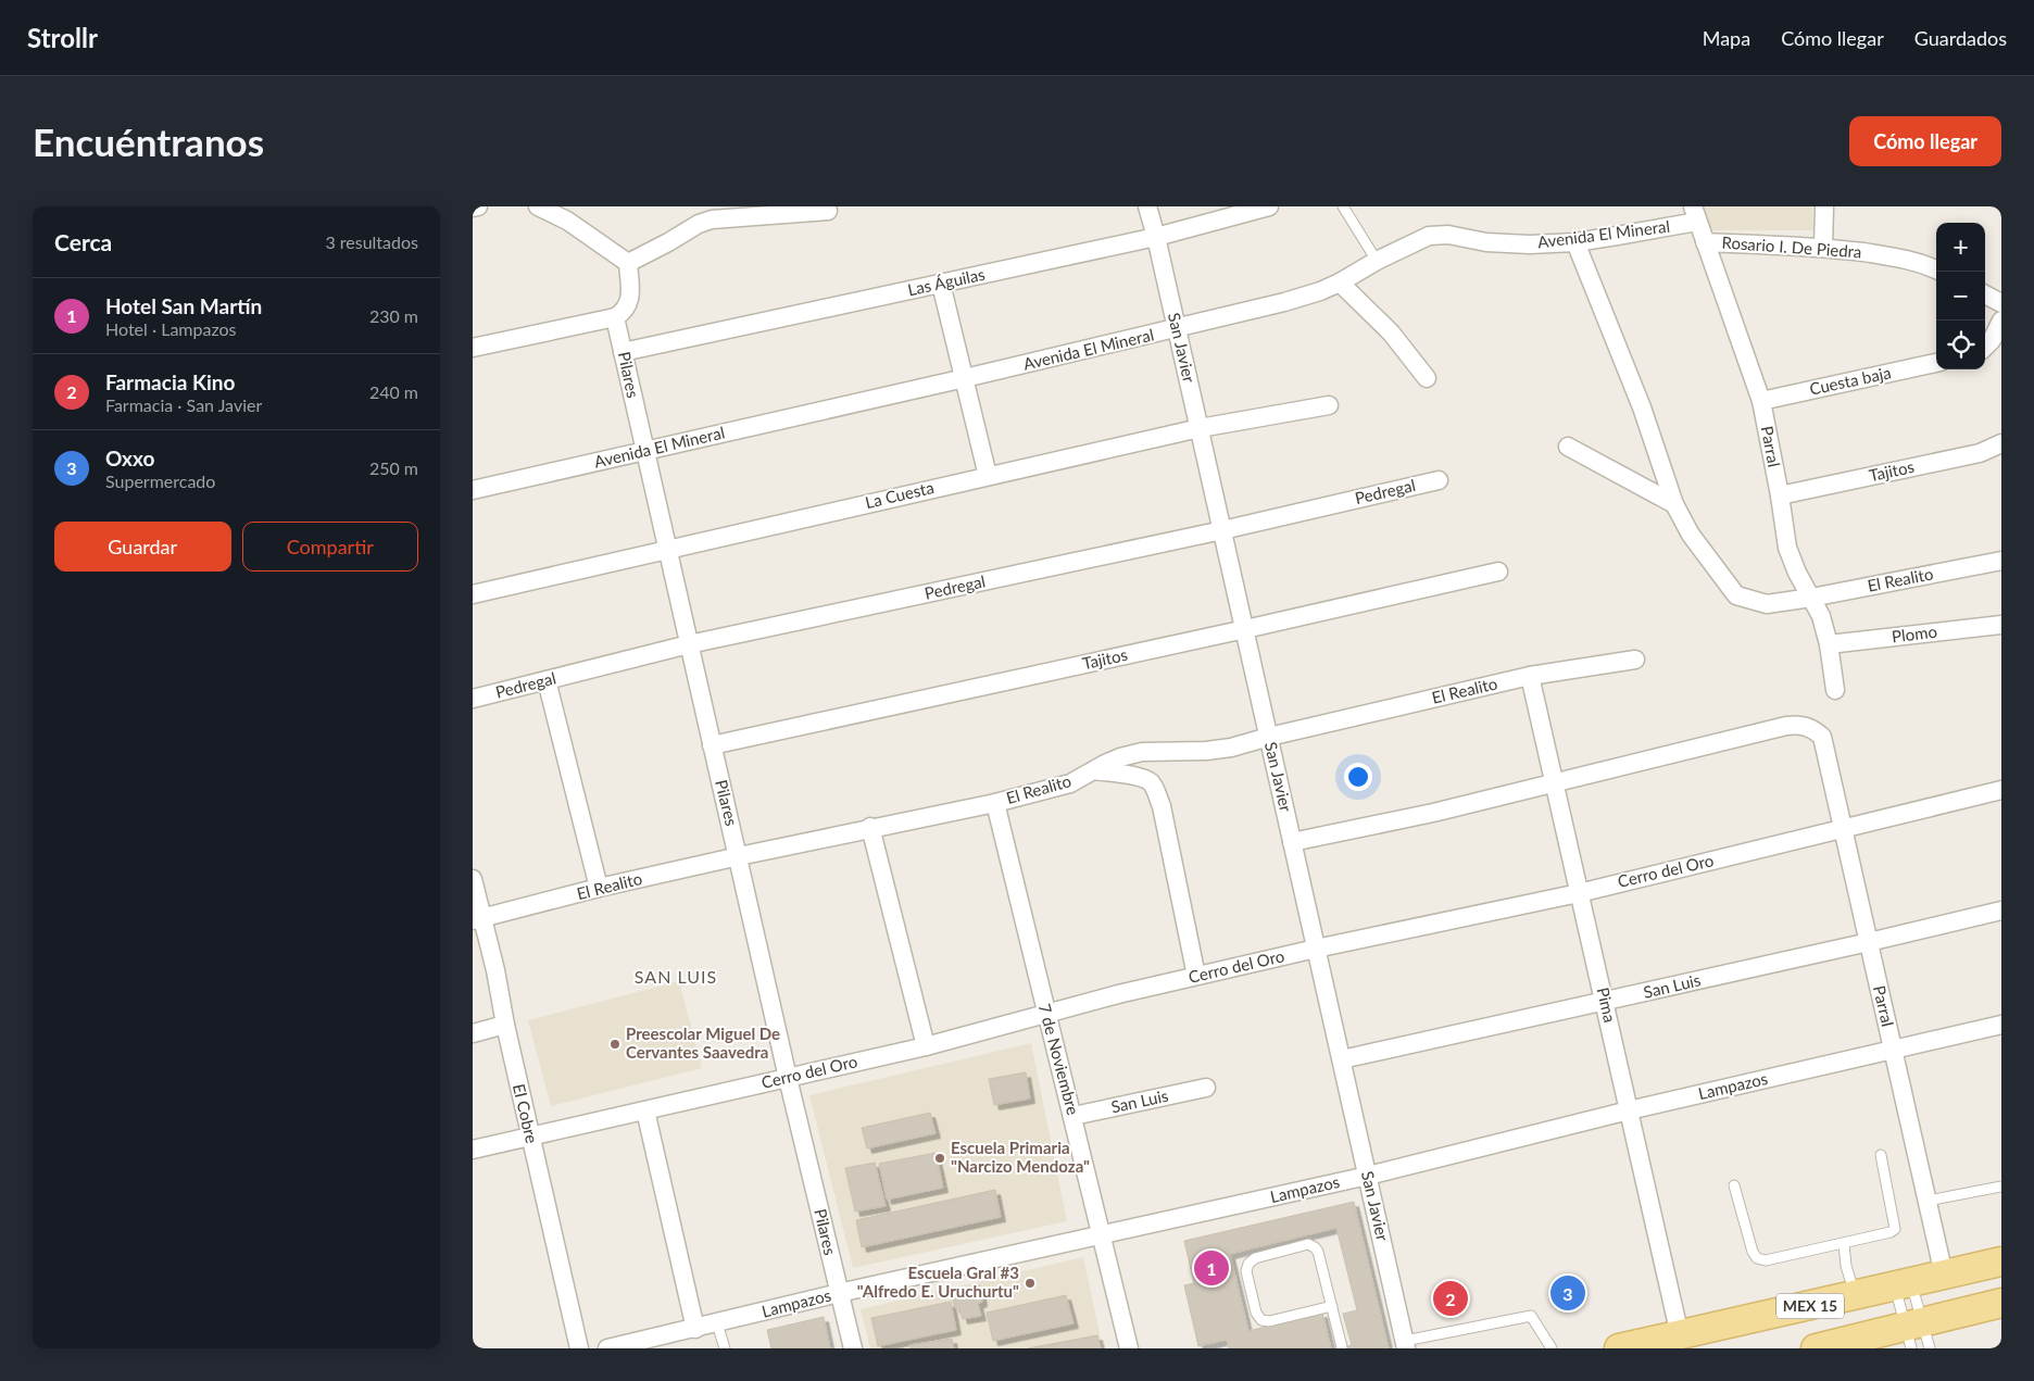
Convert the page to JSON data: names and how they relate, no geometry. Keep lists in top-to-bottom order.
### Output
{
  "streets": {
    "main road": ["MEX 15"],
    "street": [
      "Avenida El Mineral",
      "Rosario I. De Piedra",
      "Las Águilas",
      "San Javier",
      "Pilares",
      "Cuesta baja",
      "Parral",
      "Tajitos",
      "Pedregal",
      "La Cuesta",
      "El Realito",
      "Plomo",
      "Cerro del Oro",
      "San Luis",
      "Pima",
      "7 de Noviembre",
      "Lampazos",
      "El Cobre"
    ]
  },
  "crossings": [
    ["Avenida El Mineral", "San Javier"],
    ["Avenida El Mineral", "Pilares"],
    ["Avenida El Mineral", "Parral"],
    ["Rosario I. De Piedra", "Parral"],
    ["Las Águilas", "San Javier"],
    ["Las Águilas", "Pilares"],
    ["San Javier", "Tajitos"],
    ["San Javier", "Pedregal"],
    ["San Javier", "La Cuesta"],
    ["San Javier", "El Realito"],
    ["San Javier", "Cerro del Oro"],
    ["San Javier", "San Luis"],
    ["San Javier", "Lampazos"],
    ["Pilares", "Tajitos"],
    ["Pilares", "Pedregal"],
    ["Pilares", "La Cuesta"],
    ["Pilares", "El Realito"],
    ["Pilares", "Cerro del Oro"],
    ["Pilares", "Lampazos"],
    ["Cuesta baja", "Parral"],
    ["Parral", "Tajitos"],
    ["Parral", "El Realito"],
    ["Parral", "Plomo"],
    ["Parral", "Cerro del Oro"],
    ["Parral", "San Luis"],
    ["Parral", "Pima"],
    ["Parral", "Lampazos"],
    ["Parral", "MEX 15"],
    ["El Realito", "Pima"],
    ["El Realito", "7 de Noviembre"],
    ["El Realito", "El Cobre"],
    ["Cerro del Oro", "Pima"],
    ["Cerro del Oro", "7 de Noviembre"],
    ["Cerro del Oro", "El Cobre"],
    ["San Luis", "Pima"],
    ["San Luis", "7 de Noviembre"],
    ["Pima", "Lampazos"],
    ["Pima", "MEX 15"],
    ["7 de Noviembre", "Lampazos"]
  ],
  "districts": ["SAN LUIS"],
  "places": ["Preescolar Miguel De Cervantes Saavedra", "Escuela Primaria \"Narcizo Mendoza\"", "Escuela Gral #3 \"Alfredo E. Uruchurtu\""],
  "page": {
    "header": "Strollr",
    "nav": ["Mapa", "Cómo llegar", "Guardados"],
    "buttons": [
      "Cómo llegar",
      ["Guardar", "Compartir"]
    ],
    "title": "Encuéntranos",
    "heading": ["Cerca", "3 resultados"],
    "map_buttons": ["+", "−"],
    "list": [
      {
        "mark": "1",
        "name": "Hotel San Martín",
        "note": "Hotel · Lampazos",
        "value": "230 m"
      },
      {
        "mark": "2",
        "name": "Farmacia Kino",
        "note": "Farmacia · San Javier",
        "value": "240 m"
      },
      {
        "mark": "3",
        "name": "Oxxo",
        "note": "Supermercado",
        "value": "250 m"
      }
    ],
    "pins": ["1", "3", "2"]
  }
}
